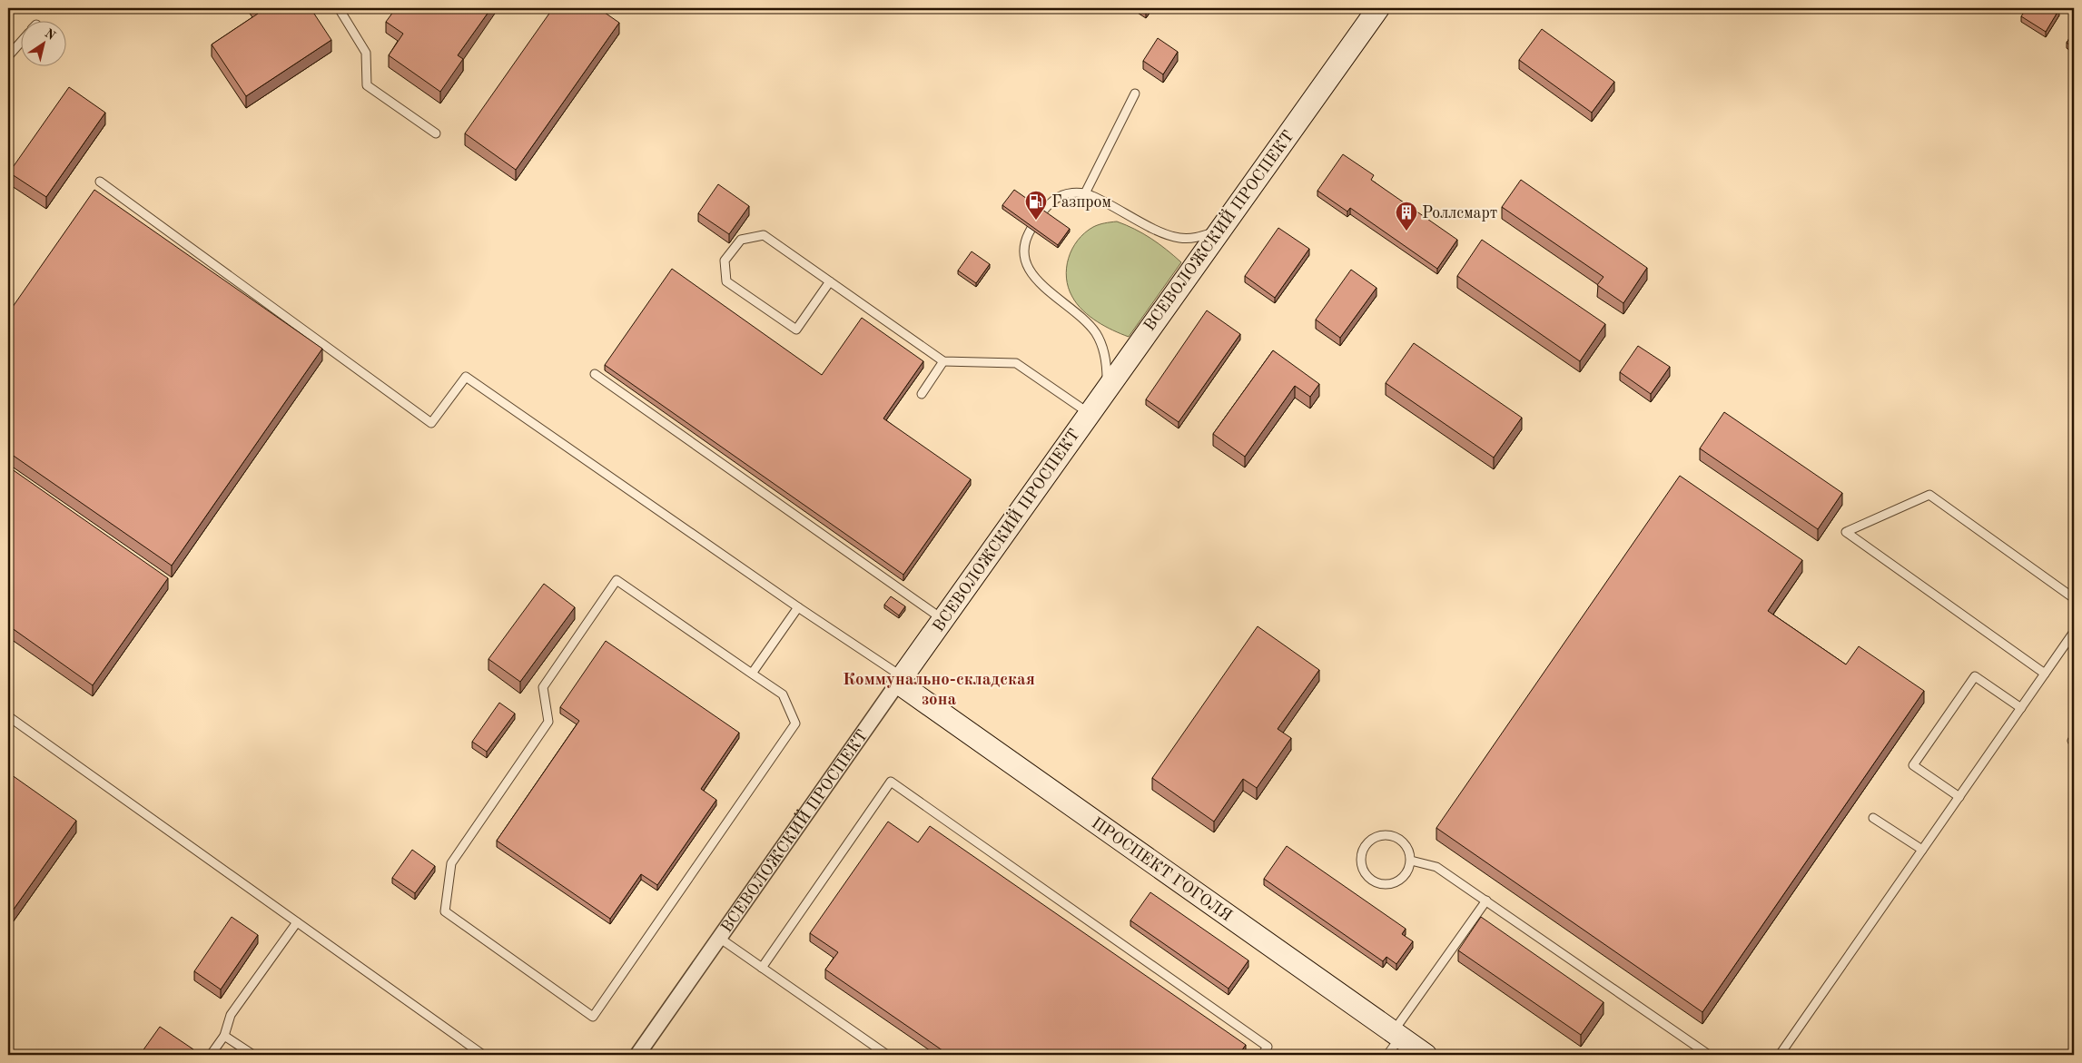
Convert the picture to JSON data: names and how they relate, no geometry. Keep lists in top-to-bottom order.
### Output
{
  "streets": {
    "street": ["ВСЕВОЛОЖСКИЙ ПРОСПЕКТ", "ПРОСПЕКТ ГОГОЛЯ"]
  },
  "crossings": [
    ["ВСЕВОЛОЖСКИЙ ПРОСПЕКТ", "ПРОСПЕКТ ГОГОЛЯ"]
  ],
  "districts": ["Коммунально-складская зона"],
  "places": {
    "fuel station": ["Газпром"],
    "building": ["Роллсмарт"]
  },
  "north": "top right"
}
